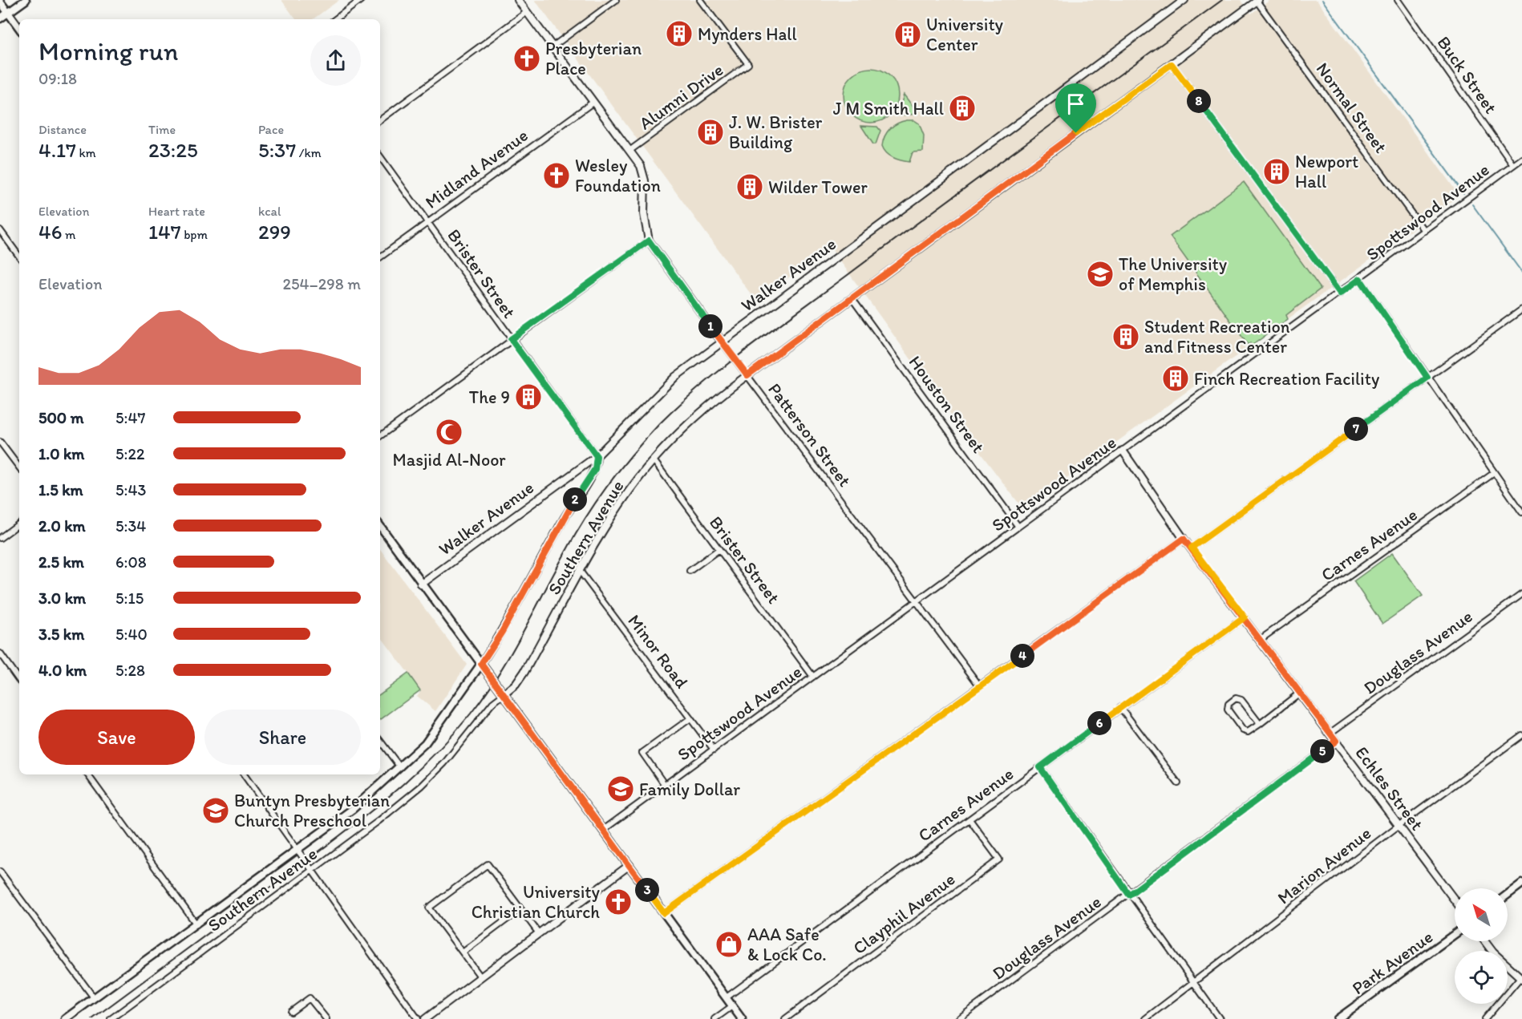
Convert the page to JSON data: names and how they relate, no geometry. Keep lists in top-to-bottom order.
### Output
{
  "streets": {
    "main road": ["Southern Avenue", "Park Avenue"],
    "street": [
      "Buck Street",
      "Alumni Drive",
      "Normal Street",
      "Midland Avenue",
      "Spottswood Avenue",
      "Brister Street",
      "Walker Avenue",
      "Houston Street",
      "Patterson Street",
      "Carnes Avenue",
      "Minor Road",
      "Douglass Avenue",
      "Echles Street",
      "Marion Avenue",
      "Clayphil Avenue"
    ]
  },
  "crossings": [
    ["Buck Street", "Spottswood Avenue"],
    ["Alumni Drive", "Patterson Street"],
    ["Normal Street", "Spottswood Avenue"],
    ["Normal Street", "Southern Avenue"],
    ["Midland Avenue", "Brister Street"],
    ["Midland Avenue", "Patterson Street"],
    ["Spottswood Avenue", "Brister Street"],
    ["Spottswood Avenue", "Houston Street"],
    ["Spottswood Avenue", "Patterson Street"],
    ["Spottswood Avenue", "Minor Road"],
    ["Spottswood Avenue", "Echles Street"],
    ["Brister Street", "Walker Avenue"],
    ["Brister Street", "Southern Avenue"],
    ["Walker Avenue", "Patterson Street"],
    ["Walker Avenue", "Southern Avenue"],
    ["Houston Street", "Southern Avenue"],
    ["Patterson Street", "Southern Avenue"],
    ["Southern Avenue", "Minor Road"],
    ["Carnes Avenue", "Echles Street"],
    ["Carnes Avenue", "Clayphil Avenue"],
    ["Douglass Avenue", "Echles Street"],
    ["Echles Street", "Marion Avenue"]
  ],
  "places": {
    "building": [
      "Mynders Hall",
      "University Center",
      "J M Smith Hall",
      "J. W. Brister Building",
      "Newport Hall",
      "Wilder Tower",
      "Student Recreation and Fitness Center",
      "Finch Recreation Facility",
      "The 9"
    ],
    "church": ["Presbyterian Place", "Wesley Foundation", "University Christian Church"],
    "school or university": ["The University of Memphis", "Family Dollar", "Buntyn Presbyterian Church Preschool"],
    "mosque": ["Masjid Al-Noor"],
    "shop": ["AAA Safe & Lock Co."]
  },
  "north": "top left",
  "page": {
    "heading": ["Morning run", "09:18"],
    "pins": [
      "8",
      "1",
      "7",
      "2",
      "4",
      "6",
      "5",
      "3"
    ],
    "stats": [
      ["Distance", "4.17 km"],
      ["Time", "23:25"],
      ["Pace", "5:37 /km"],
      ["Elevation", "46 m"],
      ["Heart rate", "147 bpm"],
      ["kcal", "299"]
    ],
    "chart": ["Elevation", "254–298 m"],
    "list": [
      {
        "name": "500 m",
        "note": "5:47"
      },
      {
        "name": "1.0 km",
        "note": "5:22"
      },
      {
        "name": "1.5 km",
        "note": "5:43"
      },
      {
        "name": "2.0 km",
        "note": "5:34"
      },
      {
        "name": "2.5 km",
        "note": "6:08"
      },
      {
        "name": "3.0 km",
        "note": "5:15"
      },
      {
        "name": "3.5 km",
        "note": "5:40"
      },
      {
        "name": "4.0 km",
        "note": "5:28"
      }
    ],
    "buttons": ["Save", "Share"]
  }
}
